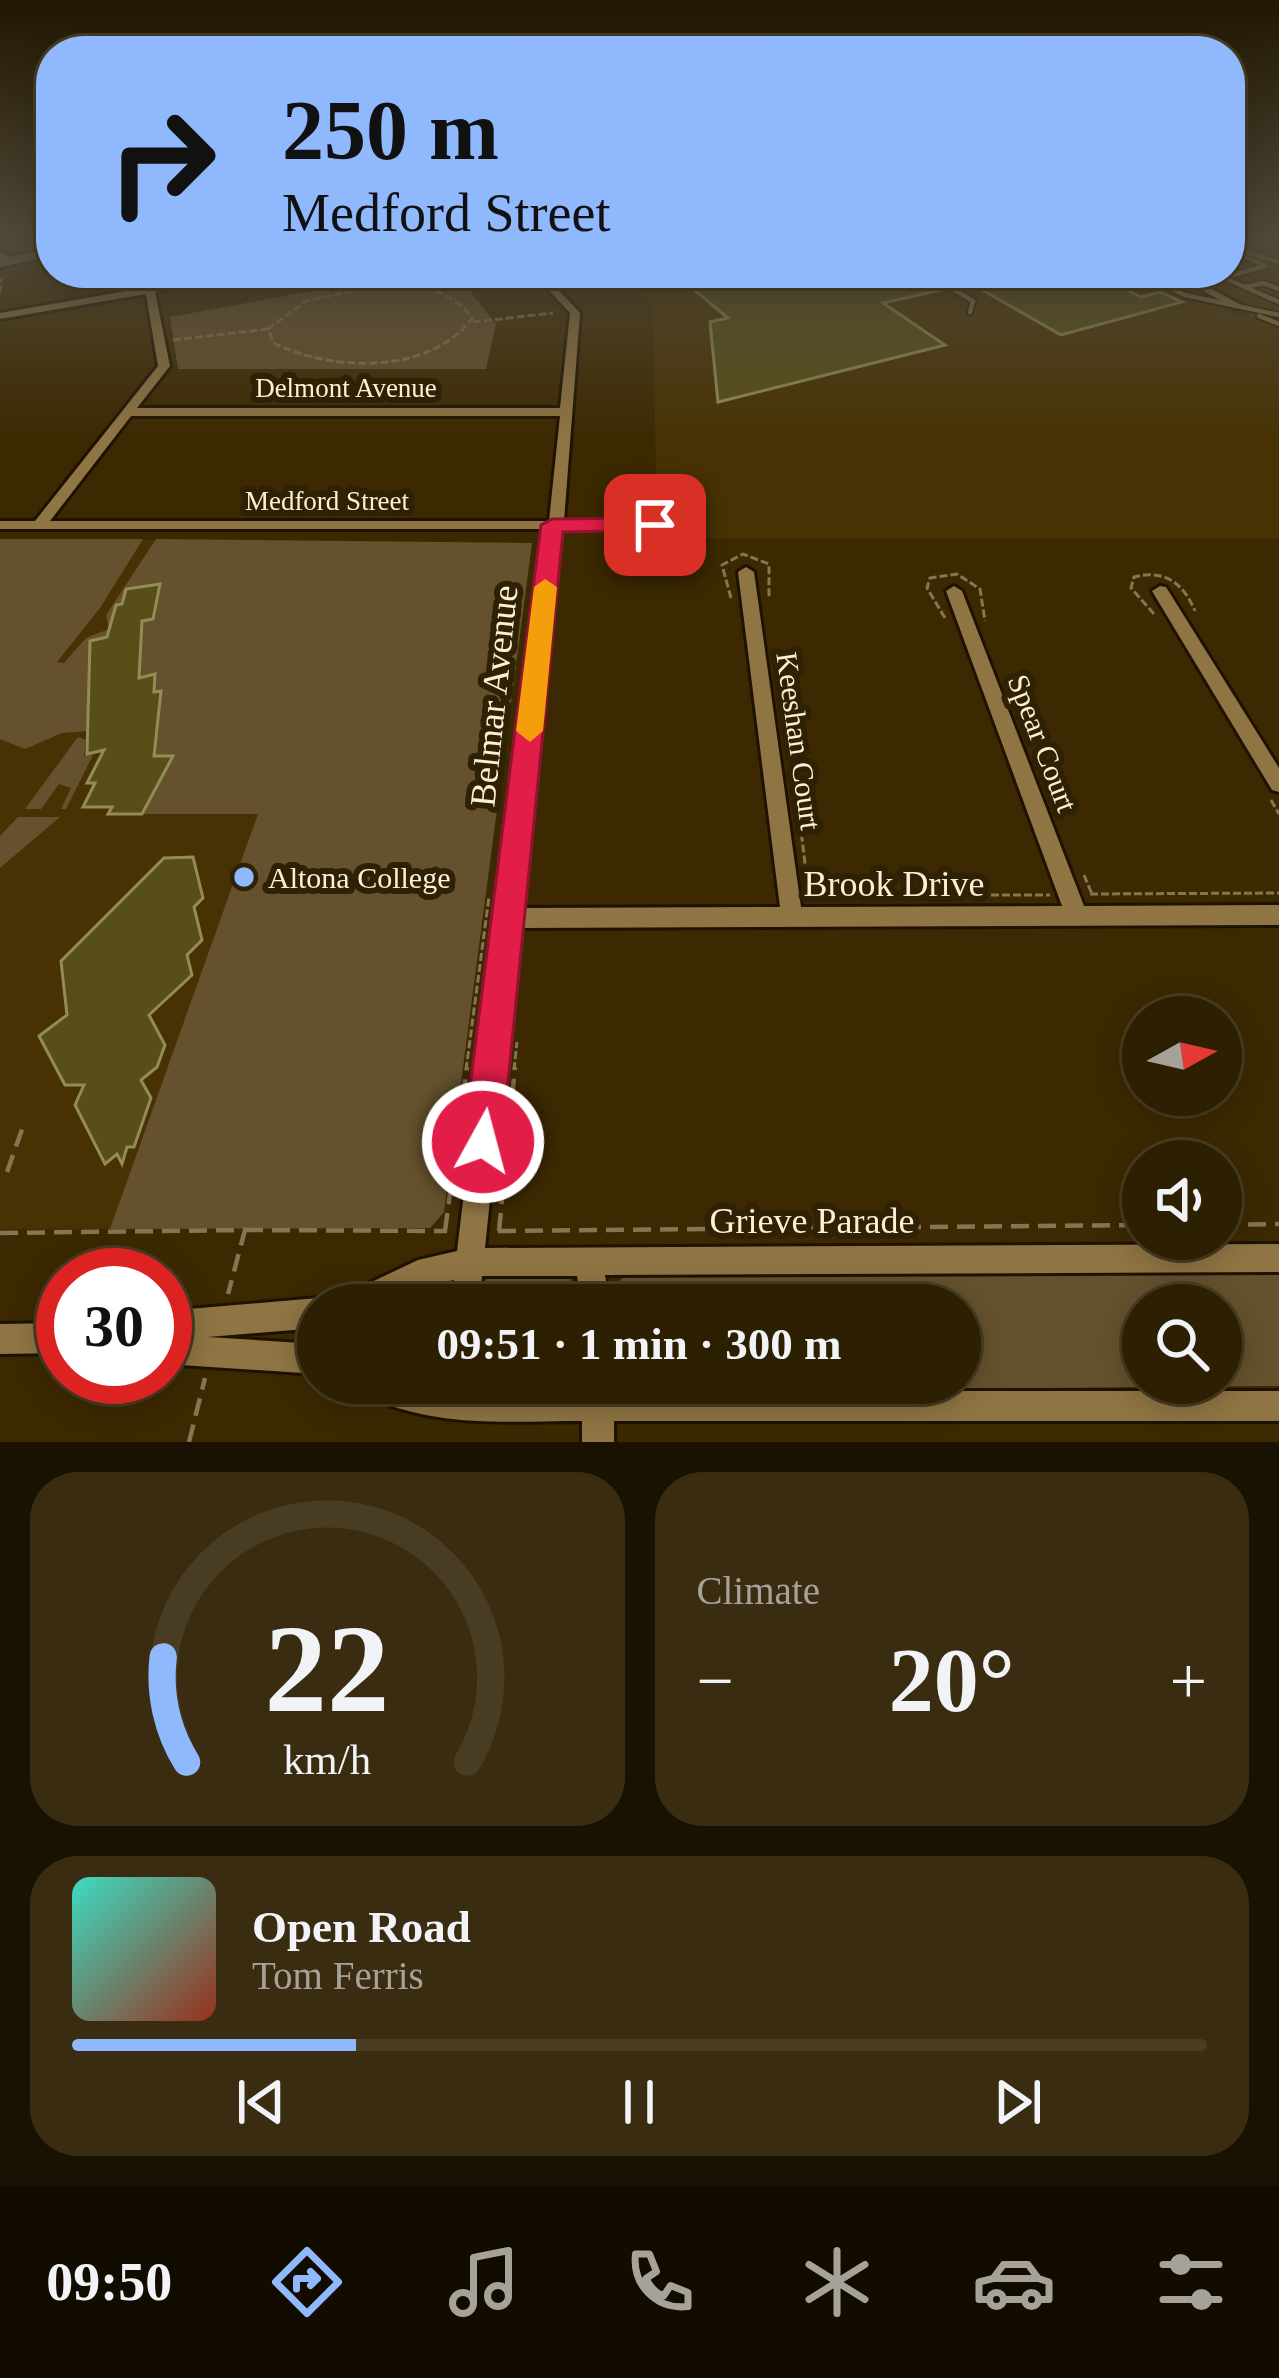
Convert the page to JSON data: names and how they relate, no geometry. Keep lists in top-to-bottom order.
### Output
{
  "streets": {
    "street": [
      "Delmont Avenue",
      "Medford Street",
      "Belmar Avenue",
      "Keeshan Court",
      "Spear Court",
      "Brook Drive",
      "Grieve Parade"
    ]
  },
  "crossings": [
    ["Delmont Avenue", "Belmar Avenue"],
    ["Medford Street", "Belmar Avenue"],
    ["Belmar Avenue", "Brook Drive"],
    ["Belmar Avenue", "Grieve Parade"],
    ["Keeshan Court", "Brook Drive"],
    ["Spear Court", "Brook Drive"]
  ],
  "places": ["Altona College"],
  "north": "right",
  "page": {
    "turn": ["250 m", "Medford Street"],
    "limit": "30",
    "trip": "09:51 · 1 min · 300 m",
    "tile": "Climate",
    "heat": ["−", "20°", "+"],
    "song": ["Open Road", "Tom Ferris"],
    "tabs": "09:50",
    "gauge": ["22", "km/h"]
  }
}
